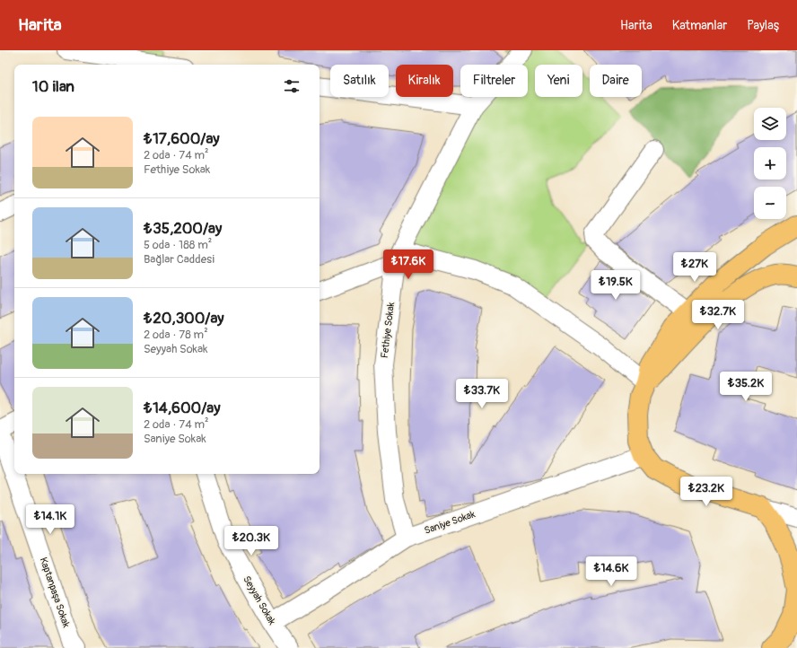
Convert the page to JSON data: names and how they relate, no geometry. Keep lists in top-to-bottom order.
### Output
{
  "streets": {
    "street": [
      "Fethiye Sokak",
      "Saniye Sokak",
      "Kaptanpaşa Sokak",
      "Seyyah Sokak"
    ]
  },
  "crossings": [
    ["Fethiye Sokak", "Saniye Sokak"],
    ["Saniye Sokak", "Seyyah Sokak"]
  ],
  "page": {
    "header": "Harita",
    "nav": ["Harita", "Katmanlar", "Paylaş"],
    "chip": [
      "Satılık",
      "Kiralık",
      "Filtreler",
      "Yeni",
      "Daire"
    ],
    "heading": "10 ilan",
    "map_buttons": ["+", "−"],
    "list": [
      {
        "name": "₺17,600/ay",
        "note": "2 oda · 74 m² · Fethiye Sokak"
      },
      {
        "name": "₺35,200/ay",
        "note": "5 oda · 188 m² · Bağlar Caddesi"
      },
      {
        "name": "₺20,300/ay",
        "note": "2 oda · 78 m² · Seyyah Sokak"
      },
      {
        "name": "₺14,600/ay",
        "note": "2 oda · 74 m² · Saniye Sokak"
      }
    ],
    "price": [
      "₺17.6K",
      "₺27K",
      "₺19.5K",
      "₺32.7K",
      "₺35.2K",
      "₺33.7K",
      "₺23.2K",
      "₺14.1K",
      "₺20.3K",
      "₺14.6K"
    ]
  }
}
